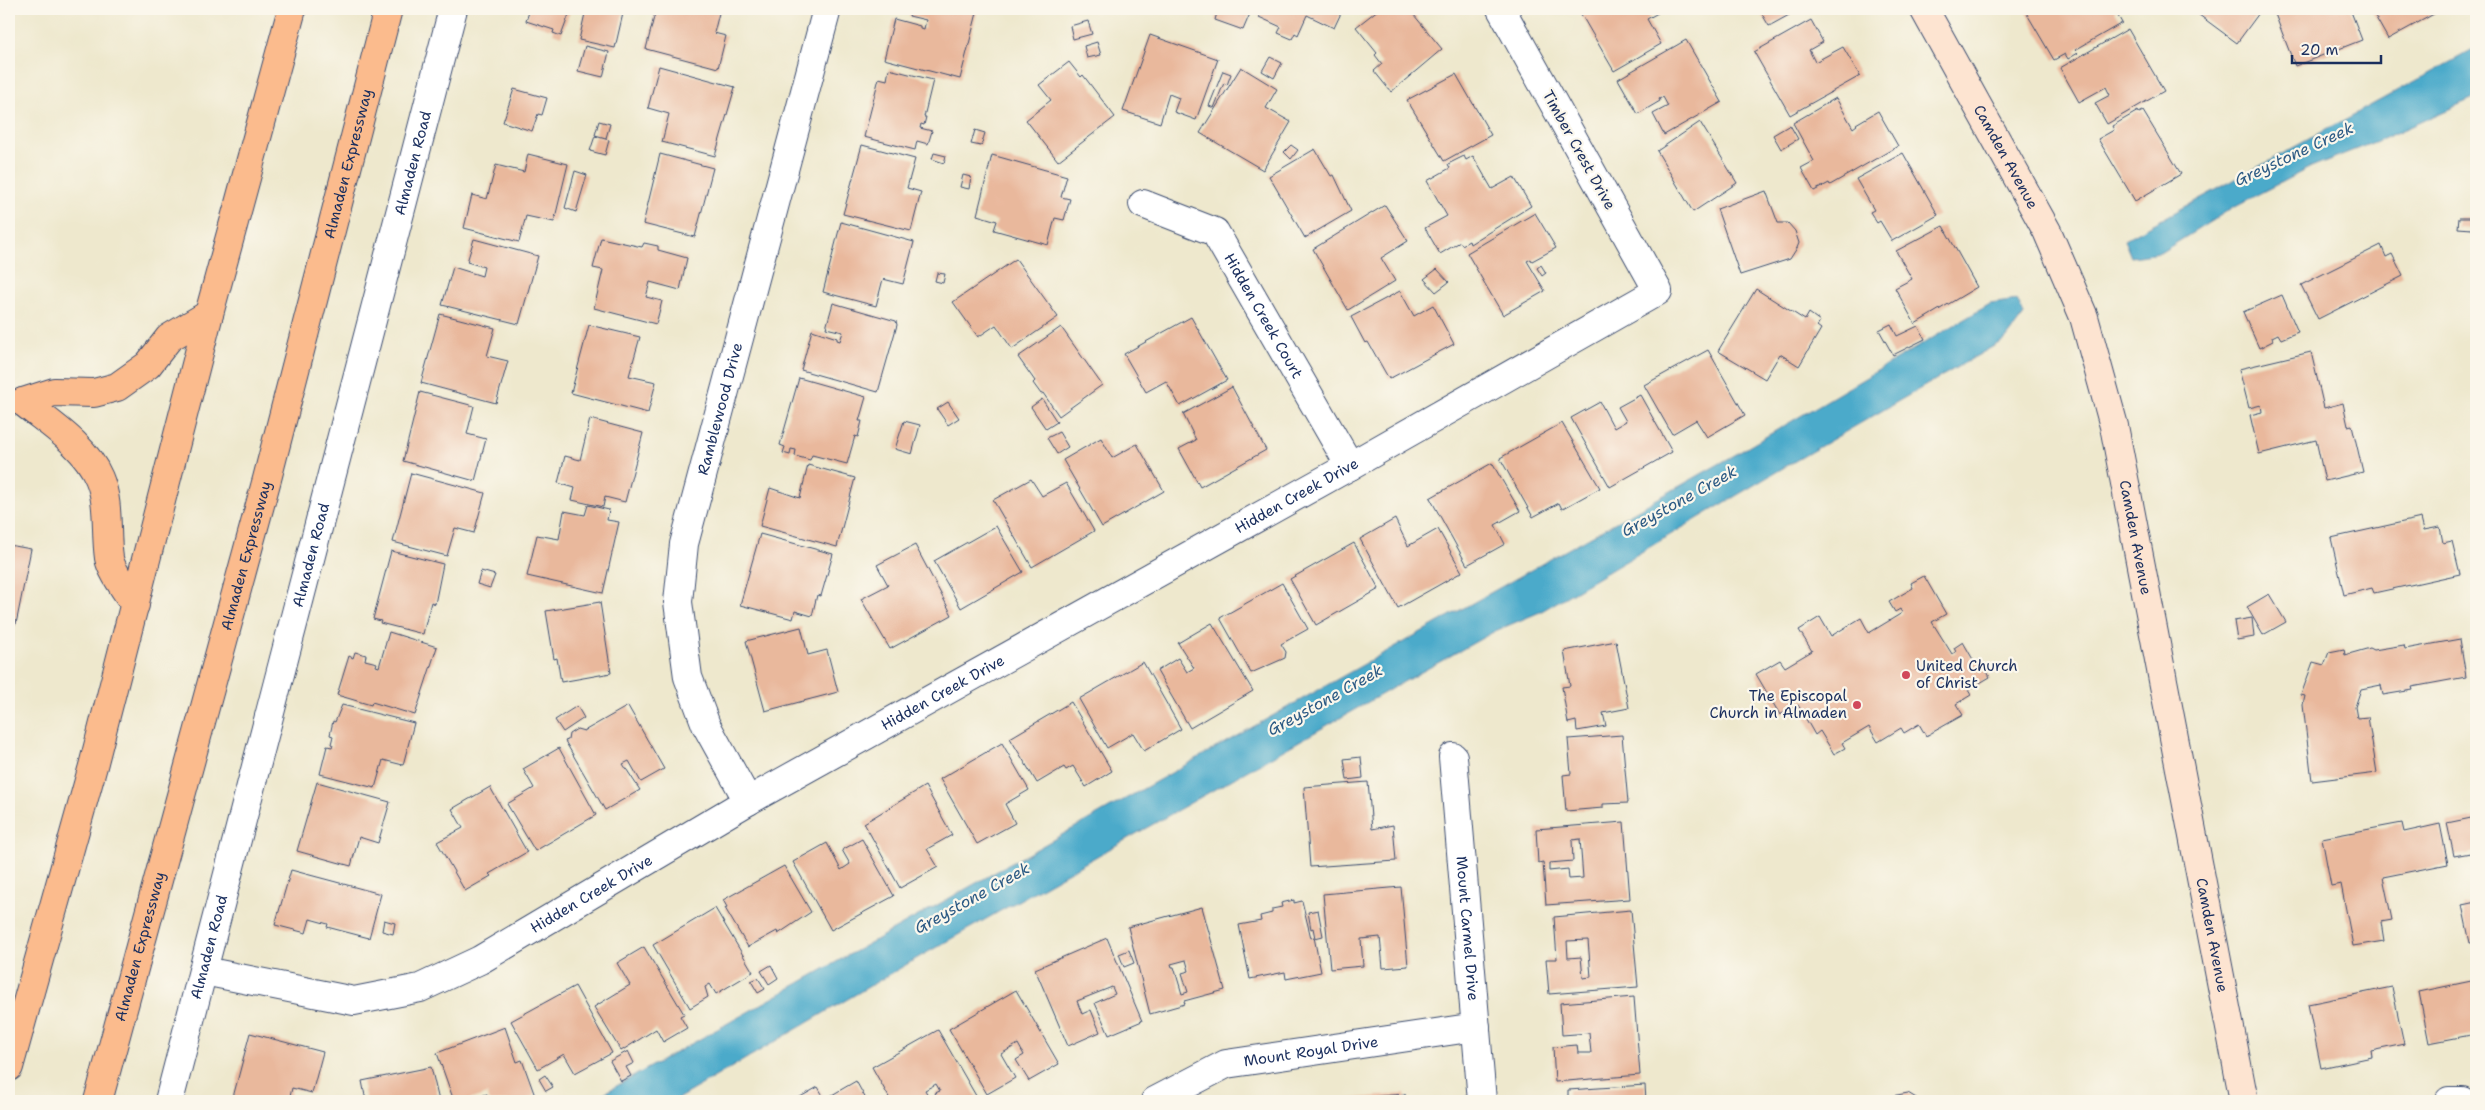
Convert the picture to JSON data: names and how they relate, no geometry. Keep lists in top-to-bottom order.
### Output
{
  "streets": {
    "main road": ["Almaden Expressway"],
    "street": [
      "Timber Crest Drive",
      "Camden Avenue",
      "Almaden Road",
      "Hidden Creek Court",
      "Ramblewood Drive",
      "Hidden Creek Drive",
      "Mount Carmel Drive",
      "Mount Royal Drive"
    ]
  },
  "crossings": [
    ["Timber Crest Drive", "Hidden Creek Drive"],
    ["Almaden Road", "Hidden Creek Drive"],
    ["Hidden Creek Court", "Hidden Creek Drive"],
    ["Ramblewood Drive", "Hidden Creek Drive"],
    ["Mount Carmel Drive", "Mount Royal Drive"]
  ],
  "water": ["Greystone Creek"],
  "places": ["United Church of Christ", "The Episcopal Church in Almaden"],
  "scale_bar": "20 m"
}
